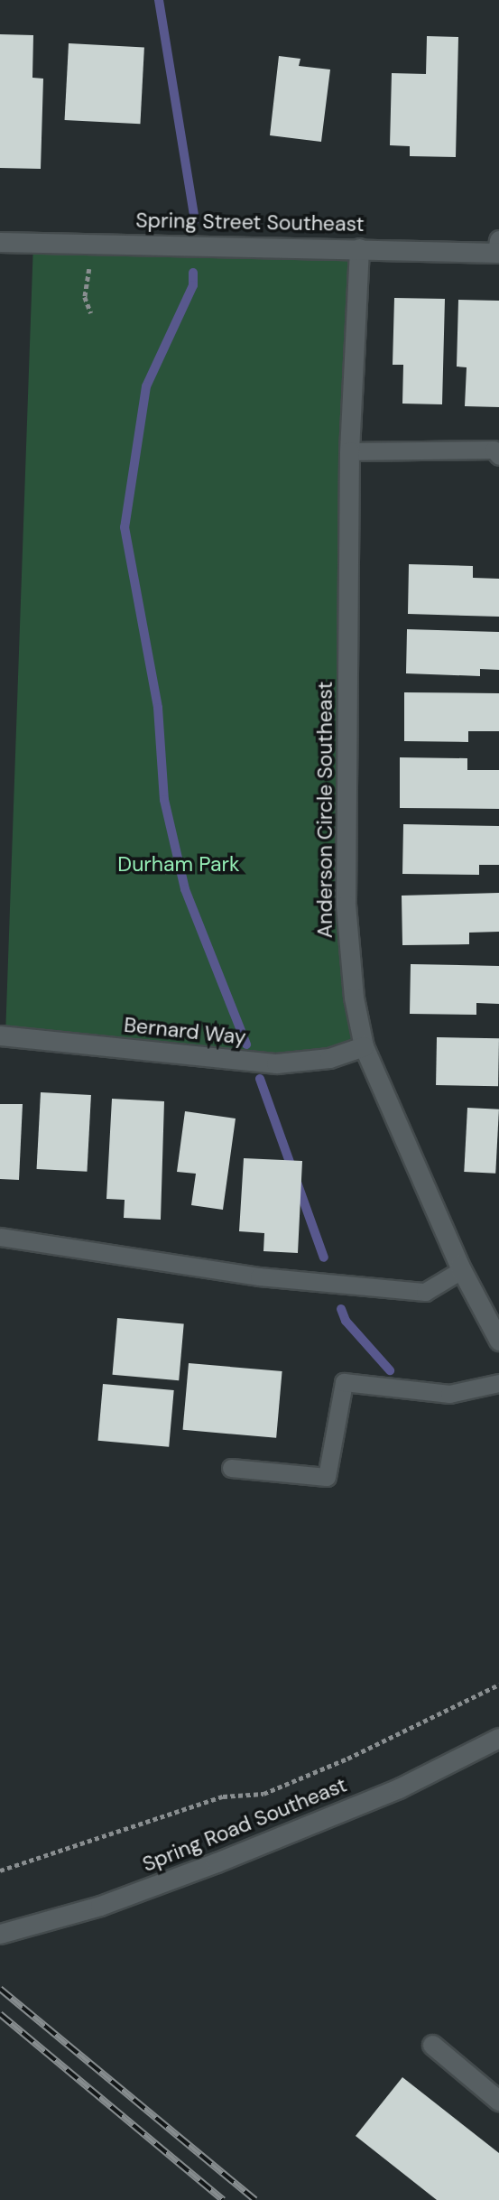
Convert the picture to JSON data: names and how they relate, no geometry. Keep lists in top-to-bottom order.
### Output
{
  "streets": {
    "street": [
      "Spring Street Southeast",
      "Anderson Circle Southeast",
      "Bernard Way",
      "Spring Road Southeast"
    ]
  },
  "crossings": [
    ["Spring Street Southeast", "Anderson Circle Southeast"],
    ["Anderson Circle Southeast", "Bernard Way"]
  ],
  "parks": ["Durham Park"]
}
